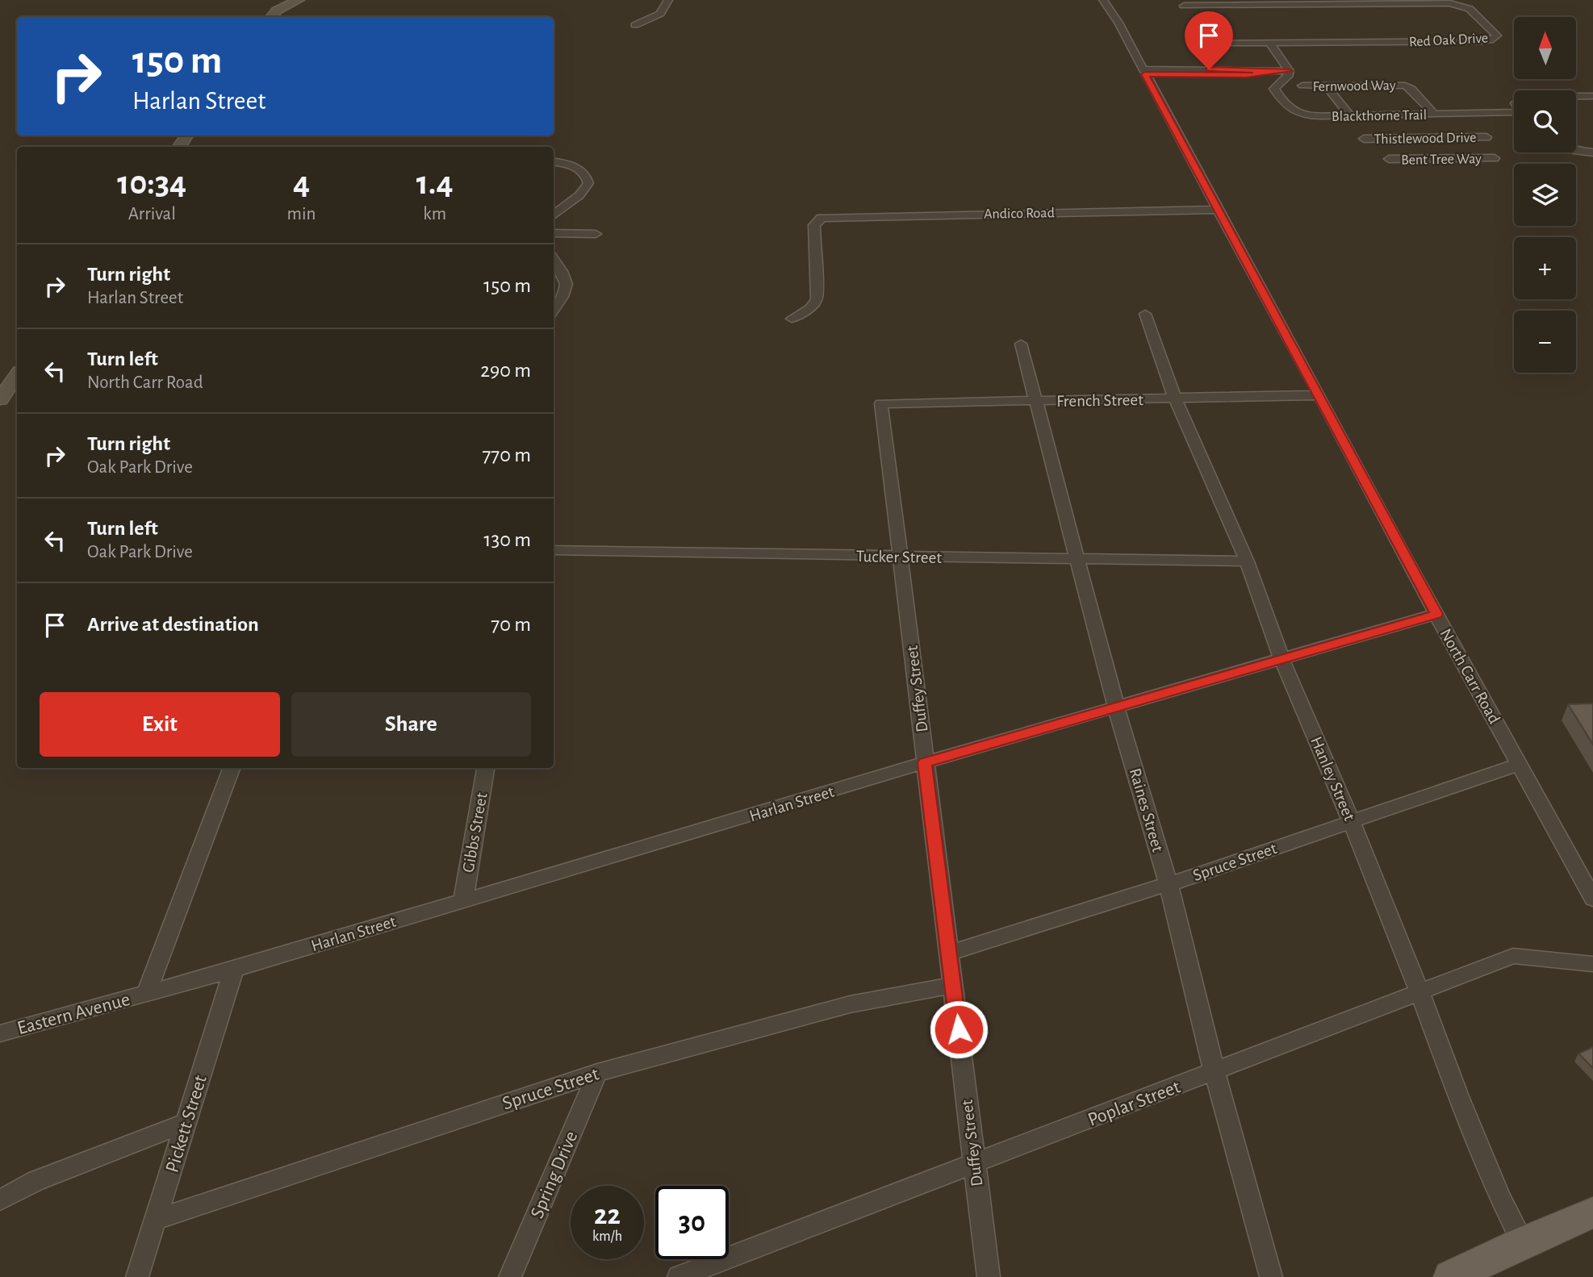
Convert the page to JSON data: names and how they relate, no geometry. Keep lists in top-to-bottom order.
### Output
{
  "streets": {
    "street": [
      "Red Oak Drive",
      "Fernwood Way",
      "Blackthorne Trail",
      "Thistlewood Drive",
      "Bent Tree Way",
      "Andico Road",
      "French Street",
      "Tucker Street",
      "North Carr Road",
      "Duffey Street",
      "Hanley Street",
      "Harlan Street",
      "Raines Street",
      "Gibbs Street",
      "Spruce Street",
      "Eastern Avenue",
      "Poplar Street",
      "Pickett Street",
      "Spring Drive"
    ]
  },
  "crossings": [
    ["Fernwood Way", "Blackthorne Trail"],
    ["Blackthorne Trail", "Thistlewood Drive"],
    ["Andico Road", "North Carr Road"],
    ["French Street", "North Carr Road"],
    ["French Street", "Duffey Street"],
    ["French Street", "Hanley Street"],
    ["French Street", "Raines Street"],
    ["Tucker Street", "Duffey Street"],
    ["Tucker Street", "Hanley Street"],
    ["Tucker Street", "Raines Street"],
    ["North Carr Road", "Harlan Street"],
    ["North Carr Road", "Spruce Street"],
    ["Duffey Street", "Harlan Street"],
    ["Duffey Street", "Spruce Street"],
    ["Duffey Street", "Poplar Street"],
    ["Hanley Street", "Harlan Street"],
    ["Hanley Street", "Spruce Street"],
    ["Hanley Street", "Poplar Street"],
    ["Harlan Street", "Raines Street"],
    ["Harlan Street", "Gibbs Street"],
    ["Harlan Street", "Eastern Avenue"],
    ["Harlan Street", "Pickett Street"],
    ["Raines Street", "Spruce Street"],
    ["Raines Street", "Poplar Street"],
    ["Spruce Street", "Pickett Street"],
    ["Spruce Street", "Spring Drive"]
  ],
  "north": "top",
  "page": {
    "map_buttons": ["+", "−"],
    "turn": ["150 m", "Harlan Street"],
    "eta": [
      "10:34",
      "Arrival",
      "4",
      "min",
      "1.4",
      "km"
    ],
    "list": [
      {
        "name": "Turn right",
        "note": "Harlan Street",
        "value": "150 m"
      },
      {
        "name": "Turn left",
        "note": "North Carr Road",
        "value": "290 m"
      },
      {
        "name": "Turn right",
        "note": "Oak Park Drive",
        "value": "770 m"
      },
      {
        "name": "Turn left",
        "note": "Oak Park Drive",
        "value": "130 m"
      },
      {
        "name": "Arrive at destination",
        "value": "70 m"
      }
    ],
    "buttons": ["Exit", "Share"],
    "speed": "22 km/h",
    "limit": "30"
  }
}
